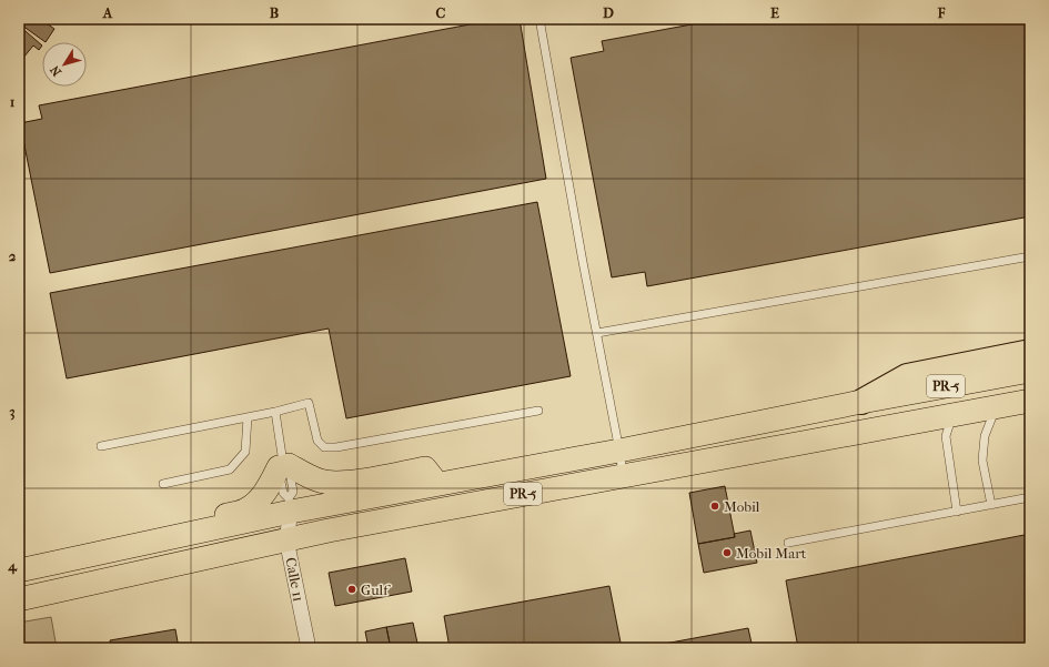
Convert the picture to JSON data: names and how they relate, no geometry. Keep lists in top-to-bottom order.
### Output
{
  "streets": {
    "main road": ["PR-5"],
    "street": ["Calle 11"]
  },
  "crossings": [
    ["PR-5", "Calle 11"]
  ],
  "places": ["Mobil", "Mobil Mart", "Gulf"],
  "north": "bottom left",
  "grid": {
    "columns": [
      "A",
      "B",
      "C",
      "D",
      "E",
      "F"
    ],
    "rows": [
      "1",
      "2",
      "3",
      "4"
    ]
  }
}
